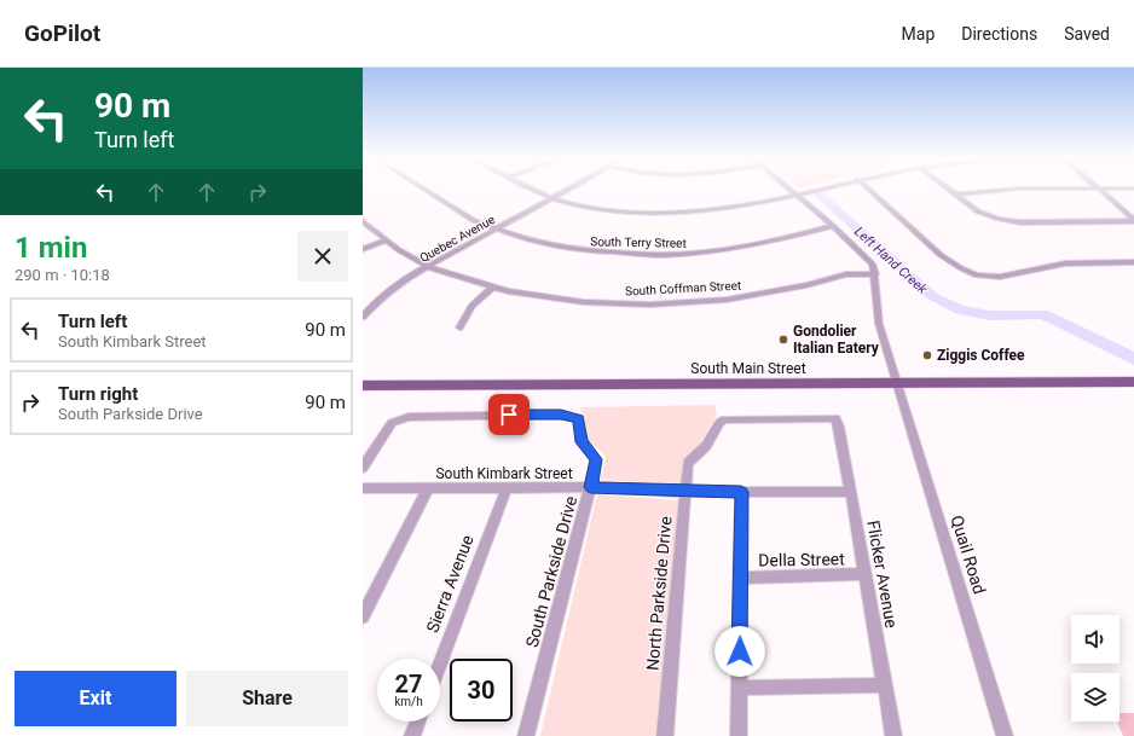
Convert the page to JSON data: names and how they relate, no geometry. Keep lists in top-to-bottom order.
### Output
{
  "streets": {
    "main road": ["South Main Street"],
    "street": [
      "Quebec Avenue",
      "South Terry Street",
      "South Coffman Street",
      "South Kimbark Street",
      "Quail Road",
      "Della Street",
      "South Parkside Drive",
      "Flicker Avenue",
      "Sierra Avenue",
      "North Parkside Drive"
    ]
  },
  "crossings": [
    ["Quebec Avenue", "South Terry Street"],
    ["Quebec Avenue", "South Coffman Street"],
    ["South Coffman Street", "Quail Road"],
    ["South Main Street", "Quail Road"],
    ["South Kimbark Street", "South Parkside Drive"],
    ["South Kimbark Street", "Flicker Avenue"],
    ["South Kimbark Street", "Sierra Avenue"],
    ["South Kimbark Street", "North Parkside Drive"],
    ["Della Street", "Flicker Avenue"],
    ["Flicker Avenue", "North Parkside Drive"]
  ],
  "water": ["Left Hand Creek"],
  "places": ["Gondolier Italian Eatery", "Ziggis Coffee"],
  "page": {
    "header": "GoPilot",
    "nav": ["Map", "Directions", "Saved"],
    "turn": ["90 m", "Turn left"],
    "heading": ["1 min", "290 m · 10:18"],
    "list": [
      {
        "name": "Turn left",
        "note": "South Kimbark Street",
        "value": "90 m"
      },
      {
        "name": "Turn right",
        "note": "South Parkside Drive",
        "value": "90 m"
      }
    ],
    "speed": "27 km/h",
    "limit": "30",
    "buttons": ["Exit", "Share"]
  }
}
